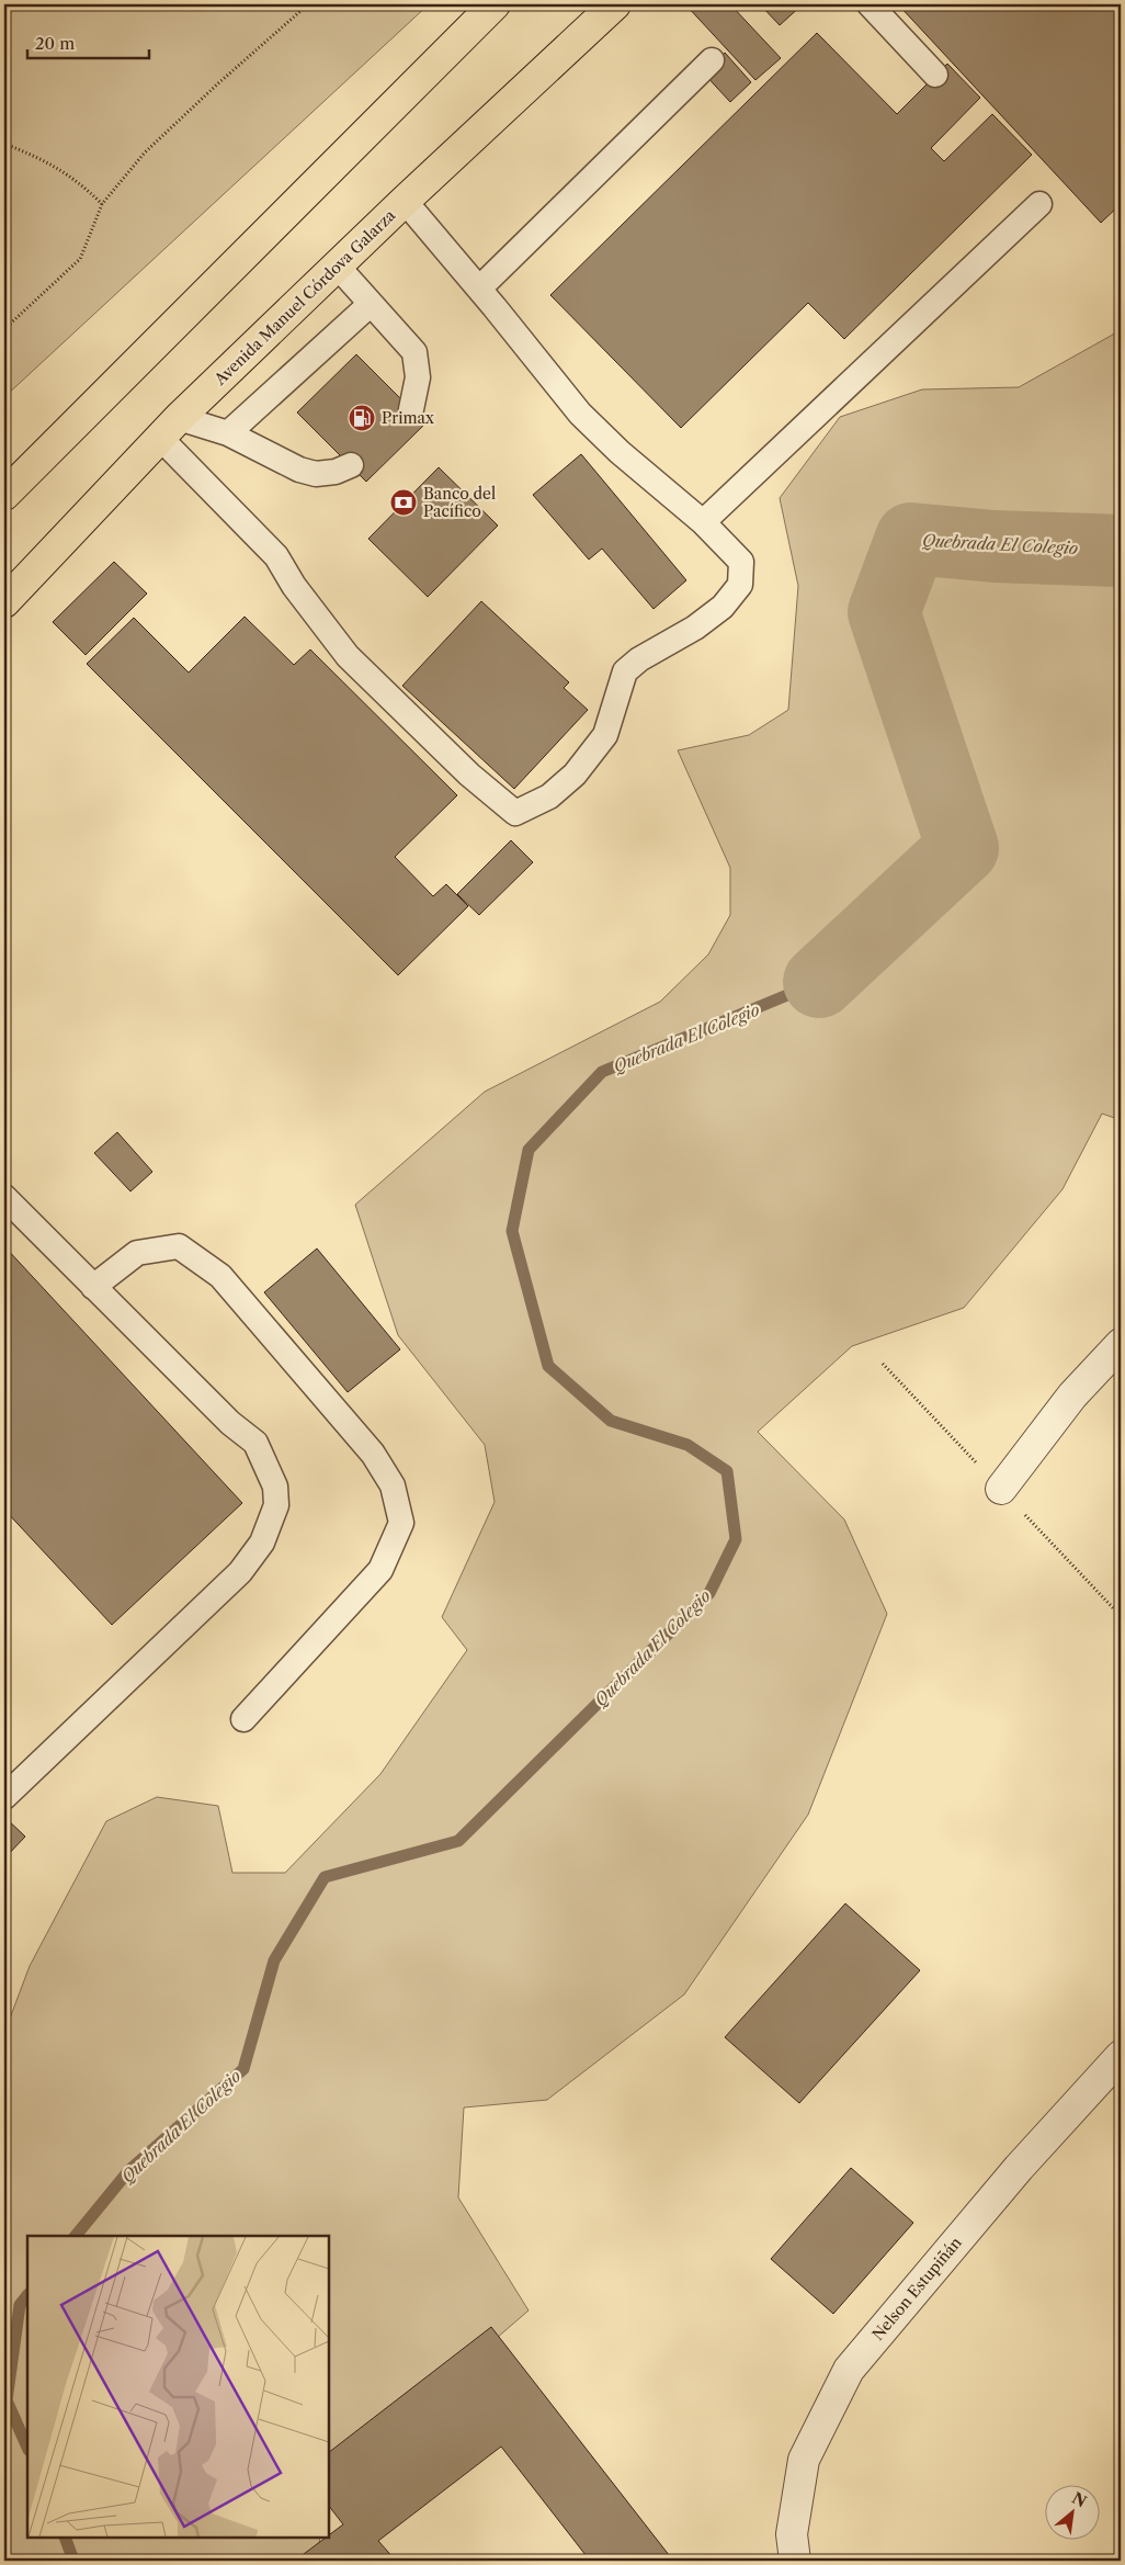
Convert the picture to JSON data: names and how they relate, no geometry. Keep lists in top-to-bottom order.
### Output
{
  "streets": {
    "main road": ["Avenida Manuel Córdova Galarza"],
    "street": ["Nelson Estupiñán"]
  },
  "water": ["Quebrada El Colegio"],
  "places": {
    "fuel station": ["Primax"],
    "bank": ["Banco del Pacífico"]
  },
  "scale_bar": "20 m",
  "north": "top right"
}
